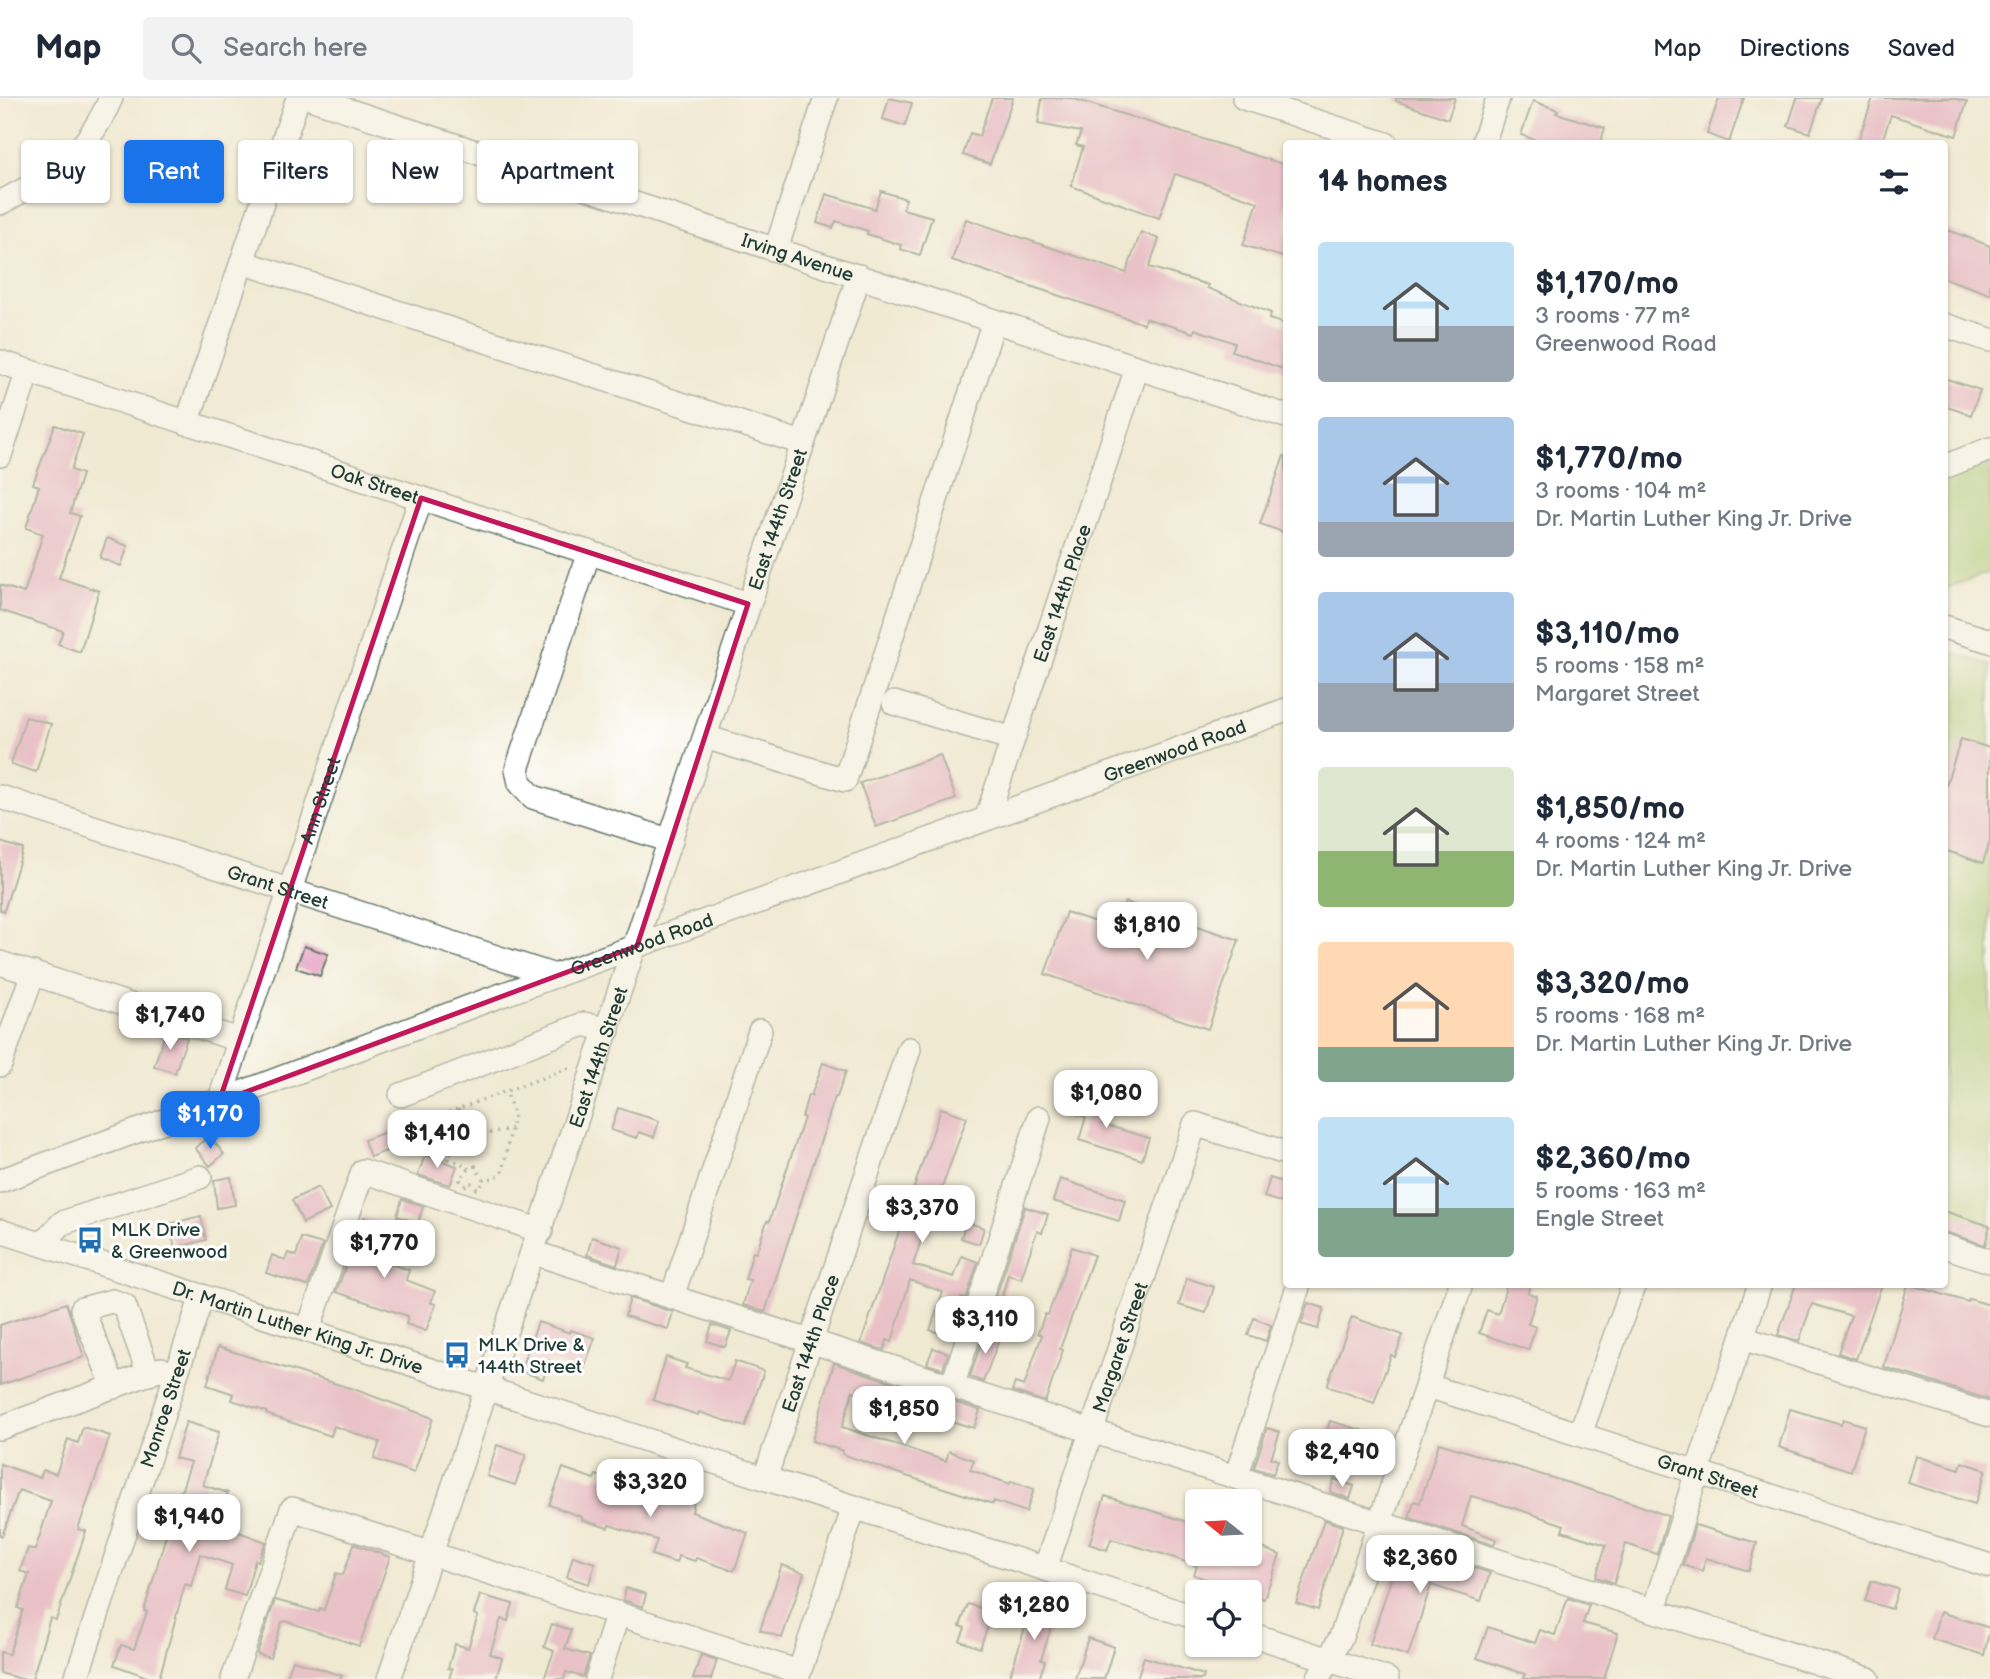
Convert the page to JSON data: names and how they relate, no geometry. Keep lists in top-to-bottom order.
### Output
{
  "streets": {
    "street": [
      "Irving Avenue",
      "Oak Street",
      "East 144th Street",
      "East 144th Place",
      "Greenwood Road",
      "Ann Street",
      "Grant Street",
      "Dr. Martin Luther King Jr. Drive",
      "Margaret Street",
      "Monroe Street"
    ]
  },
  "crossings": [
    ["Irving Avenue", "East 144th Street"],
    ["Irving Avenue", "East 144th Place"],
    ["Oak Street", "East 144th Street"],
    ["Oak Street", "Ann Street"],
    ["East 144th Street", "Greenwood Road"],
    ["East 144th Street", "Dr. Martin Luther King Jr. Drive"],
    ["East 144th Place", "Greenwood Road"],
    ["East 144th Place", "Dr. Martin Luther King Jr. Drive"],
    ["Greenwood Road", "Ann Street"],
    ["Greenwood Road", "Grant Street"],
    ["Ann Street", "Grant Street"],
    ["Dr. Martin Luther King Jr. Drive", "Margaret Street"],
    ["Dr. Martin Luther King Jr. Drive", "Monroe Street"]
  ],
  "places": {
    "bus stop": ["MLK Drive & Greenwood", "MLK Drive & 144th Street"]
  },
  "north": "left",
  "page": {
    "header": "Map",
    "search": "Search here",
    "nav": ["Map", "Directions", "Saved"],
    "chip": [
      "Buy",
      "Rent",
      "Filters",
      "New",
      "Apartment"
    ],
    "heading": "14 homes",
    "list": [
      {
        "name": "$1,170/mo",
        "note": "3 rooms · 77 m² · Greenwood Road"
      },
      {
        "name": "$1,770/mo",
        "note": "3 rooms · 104 m² · Dr. Martin Luther King Jr. Drive"
      },
      {
        "name": "$3,110/mo",
        "note": "5 rooms · 158 m² · Margaret Street"
      },
      {
        "name": "$1,850/mo",
        "note": "4 rooms · 124 m² · Dr. Martin Luther King Jr. Drive"
      },
      {
        "name": "$3,320/mo",
        "note": "5 rooms · 168 m² · Dr. Martin Luther King Jr. Drive"
      },
      {
        "name": "$2,360/mo",
        "note": "5 rooms · 163 m² · Engle Street"
      }
    ],
    "price": [
      "$1,810",
      "$1,740",
      "$1,080",
      "$1,170",
      "$1,410",
      "$3,370",
      "$1,770",
      "$3,110",
      "$1,850",
      "$2,490",
      "$3,320",
      "$1,940",
      "$2,360",
      "$1,280"
    ]
  }
}
